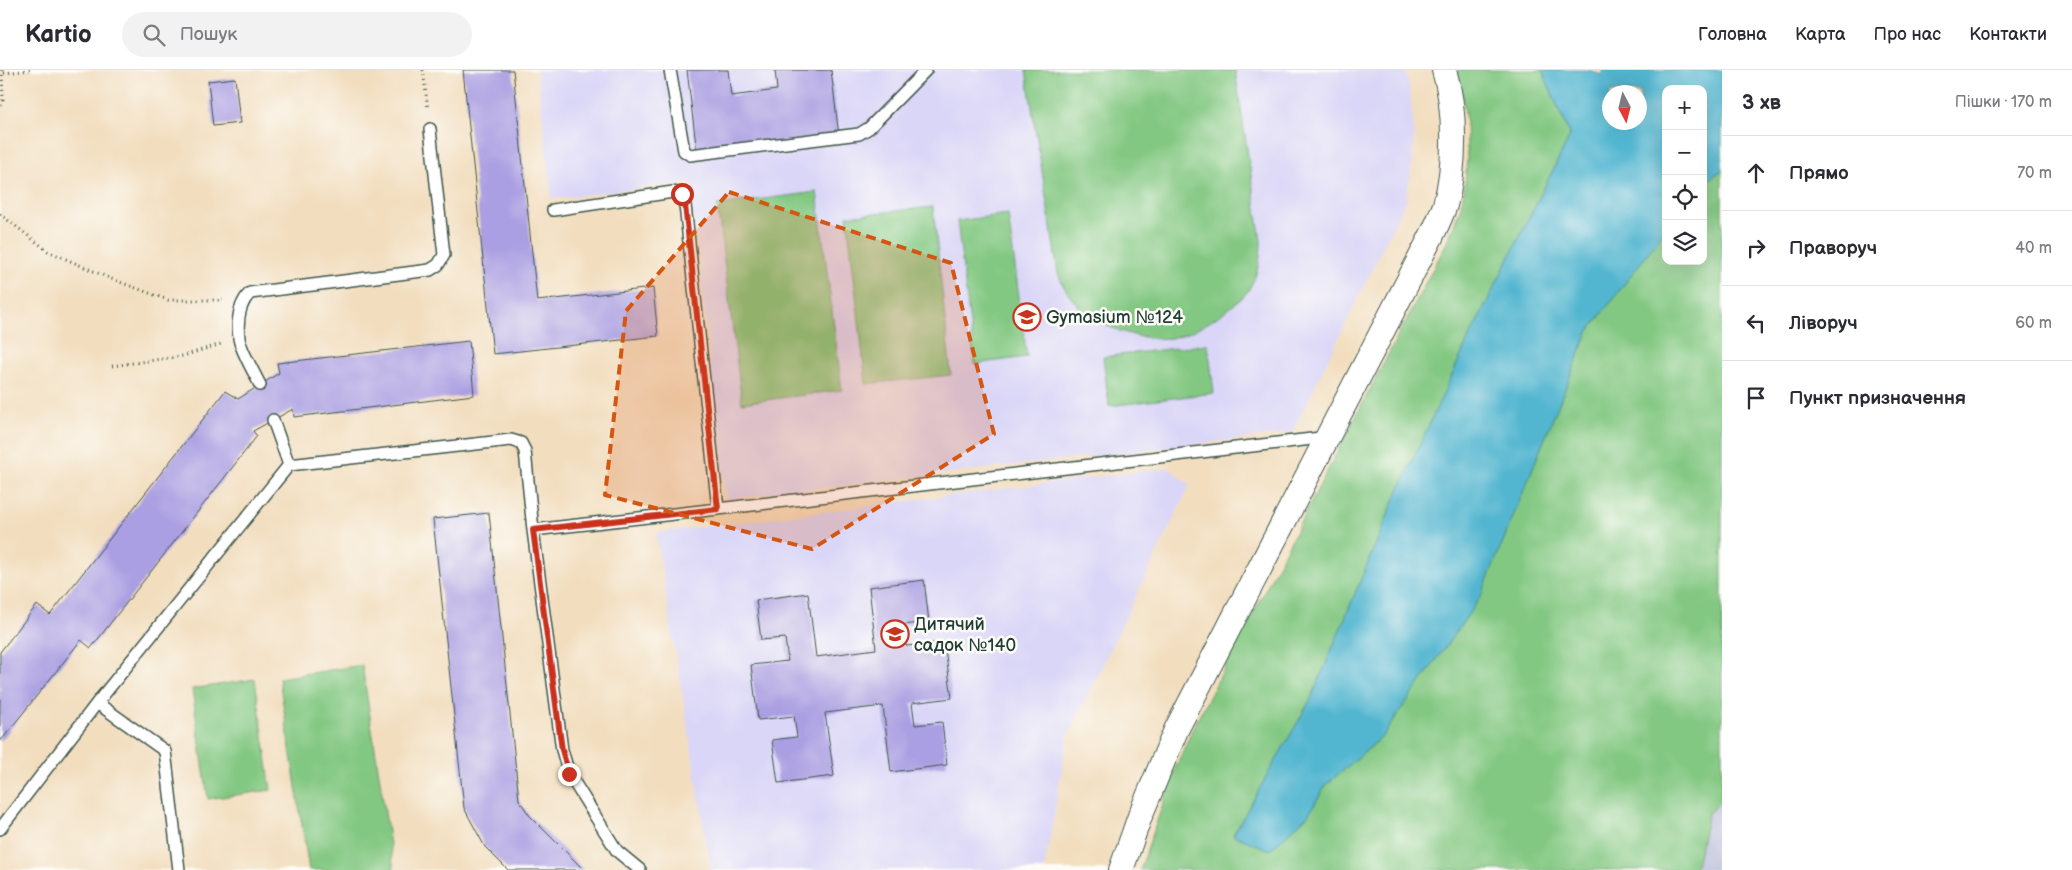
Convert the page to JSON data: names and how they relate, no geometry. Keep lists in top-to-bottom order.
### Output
{
  "places": {
    "school or university": ["Gymasium №124", "Дитячий садок №140"]
  },
  "north": "bottom",
  "page": {
    "header": "Kartio",
    "search": "Пошук",
    "nav": [
      "Головна",
      "Карта",
      "Про нас",
      "Контакти"
    ],
    "heading": ["3 хв", "Пішки · 170 m"],
    "map_buttons": ["+", "−"],
    "list": [
      ["Прямо", "70 m"],
      ["Праворуч", "40 m"],
      ["Ліворуч", "60 m"],
      "Пункт призначення"
    ]
  }
}
